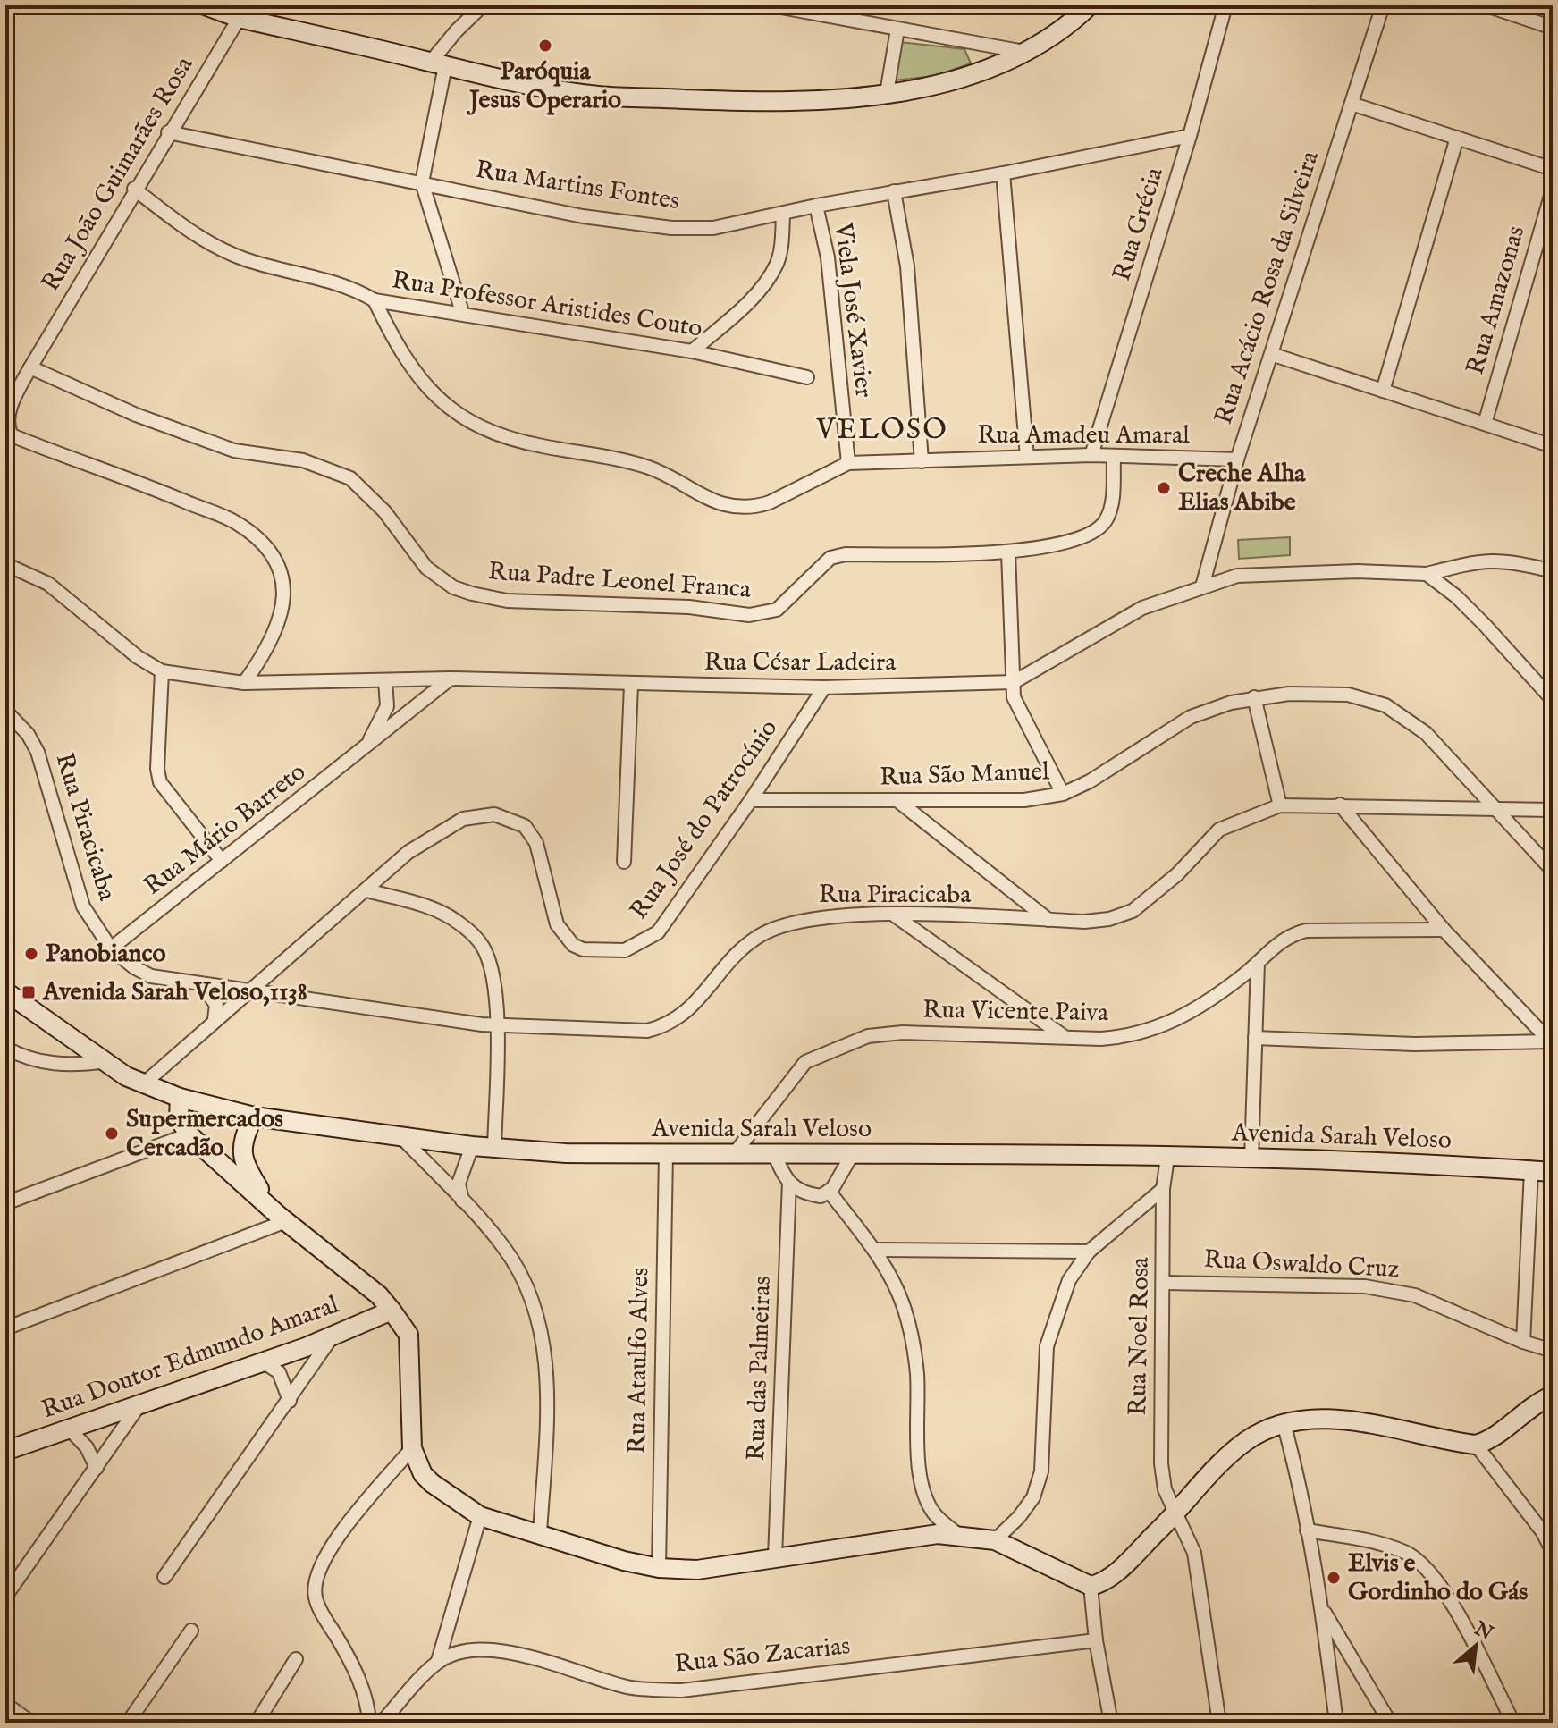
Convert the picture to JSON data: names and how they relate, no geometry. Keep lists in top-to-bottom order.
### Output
{
  "streets": {
    "main road": ["Avenida Sarah Veloso", "Rua Doutor Edmundo Amaral"],
    "street": [
      "Rua João Guimarães Rosa",
      "Rua Martins Fontes",
      "Rua Grécia",
      "Rua Acácio Rosa da Silveira",
      "Rua Amazonas",
      "Rua Professor Aristides Couto",
      "Viela José Xavier",
      "Rua Amadeu Amaral",
      "Rua Padre Leonel Franca",
      "Rua César Ladeira",
      "Rua São Manuel",
      "Rua José do Patrocínio",
      "Rua Piracicaba",
      "Rua Mário Barreto",
      "Rua Vicente Paiva",
      "Rua Oswaldo Cruz",
      "Rua Noel Rosa",
      "Rua Ataulfo Alves",
      "Rua das Palmeiras",
      "Rua São Zacarias"
    ]
  },
  "crossings": [
    ["Rua João Guimarães Rosa", "Rua Martins Fontes"],
    ["Rua João Guimarães Rosa", "Rua Professor Aristides Couto"],
    ["Rua João Guimarães Rosa", "Rua Padre Leonel Franca"],
    ["Rua Martins Fontes", "Rua Grécia"],
    ["Rua Martins Fontes", "Viela José Xavier"],
    ["Rua Grécia", "Rua Amadeu Amaral"],
    ["Rua Acácio Rosa da Silveira", "Rua Amadeu Amaral"],
    ["Rua Acácio Rosa da Silveira", "Rua César Ladeira"],
    ["Rua Professor Aristides Couto", "Rua Amadeu Amaral"],
    ["Viela José Xavier", "Rua Amadeu Amaral"],
    ["Rua Amadeu Amaral", "Rua Padre Leonel Franca"],
    ["Rua César Ladeira", "Rua José do Patrocínio"],
    ["Rua César Ladeira", "Rua Mário Barreto"],
    ["Rua São Manuel", "Rua José do Patrocínio"],
    ["Rua São Manuel", "Rua Piracicaba"],
    ["Rua José do Patrocínio", "Rua Piracicaba"],
    ["Rua José do Patrocínio", "Avenida Sarah Veloso"],
    ["Rua Piracicaba", "Rua Mário Barreto"],
    ["Rua Vicente Paiva", "Avenida Sarah Veloso"],
    ["Avenida Sarah Veloso", "Rua Noel Rosa"],
    ["Avenida Sarah Veloso", "Rua Ataulfo Alves"],
    ["Rua Oswaldo Cruz", "Rua Noel Rosa"]
  ],
  "districts": ["VELOSO"],
  "places": {
    "other": [
      "Paróquia Jesus Operario",
      "Creche Alha Elias Abibe",
      "Panobianco",
      "Supermercados Cercadão",
      "Elvis e Gordinho do Gás"
    ],
    "transit": ["Avenida Sarah Veloso,1138"]
  },
  "north": "top right"
}
